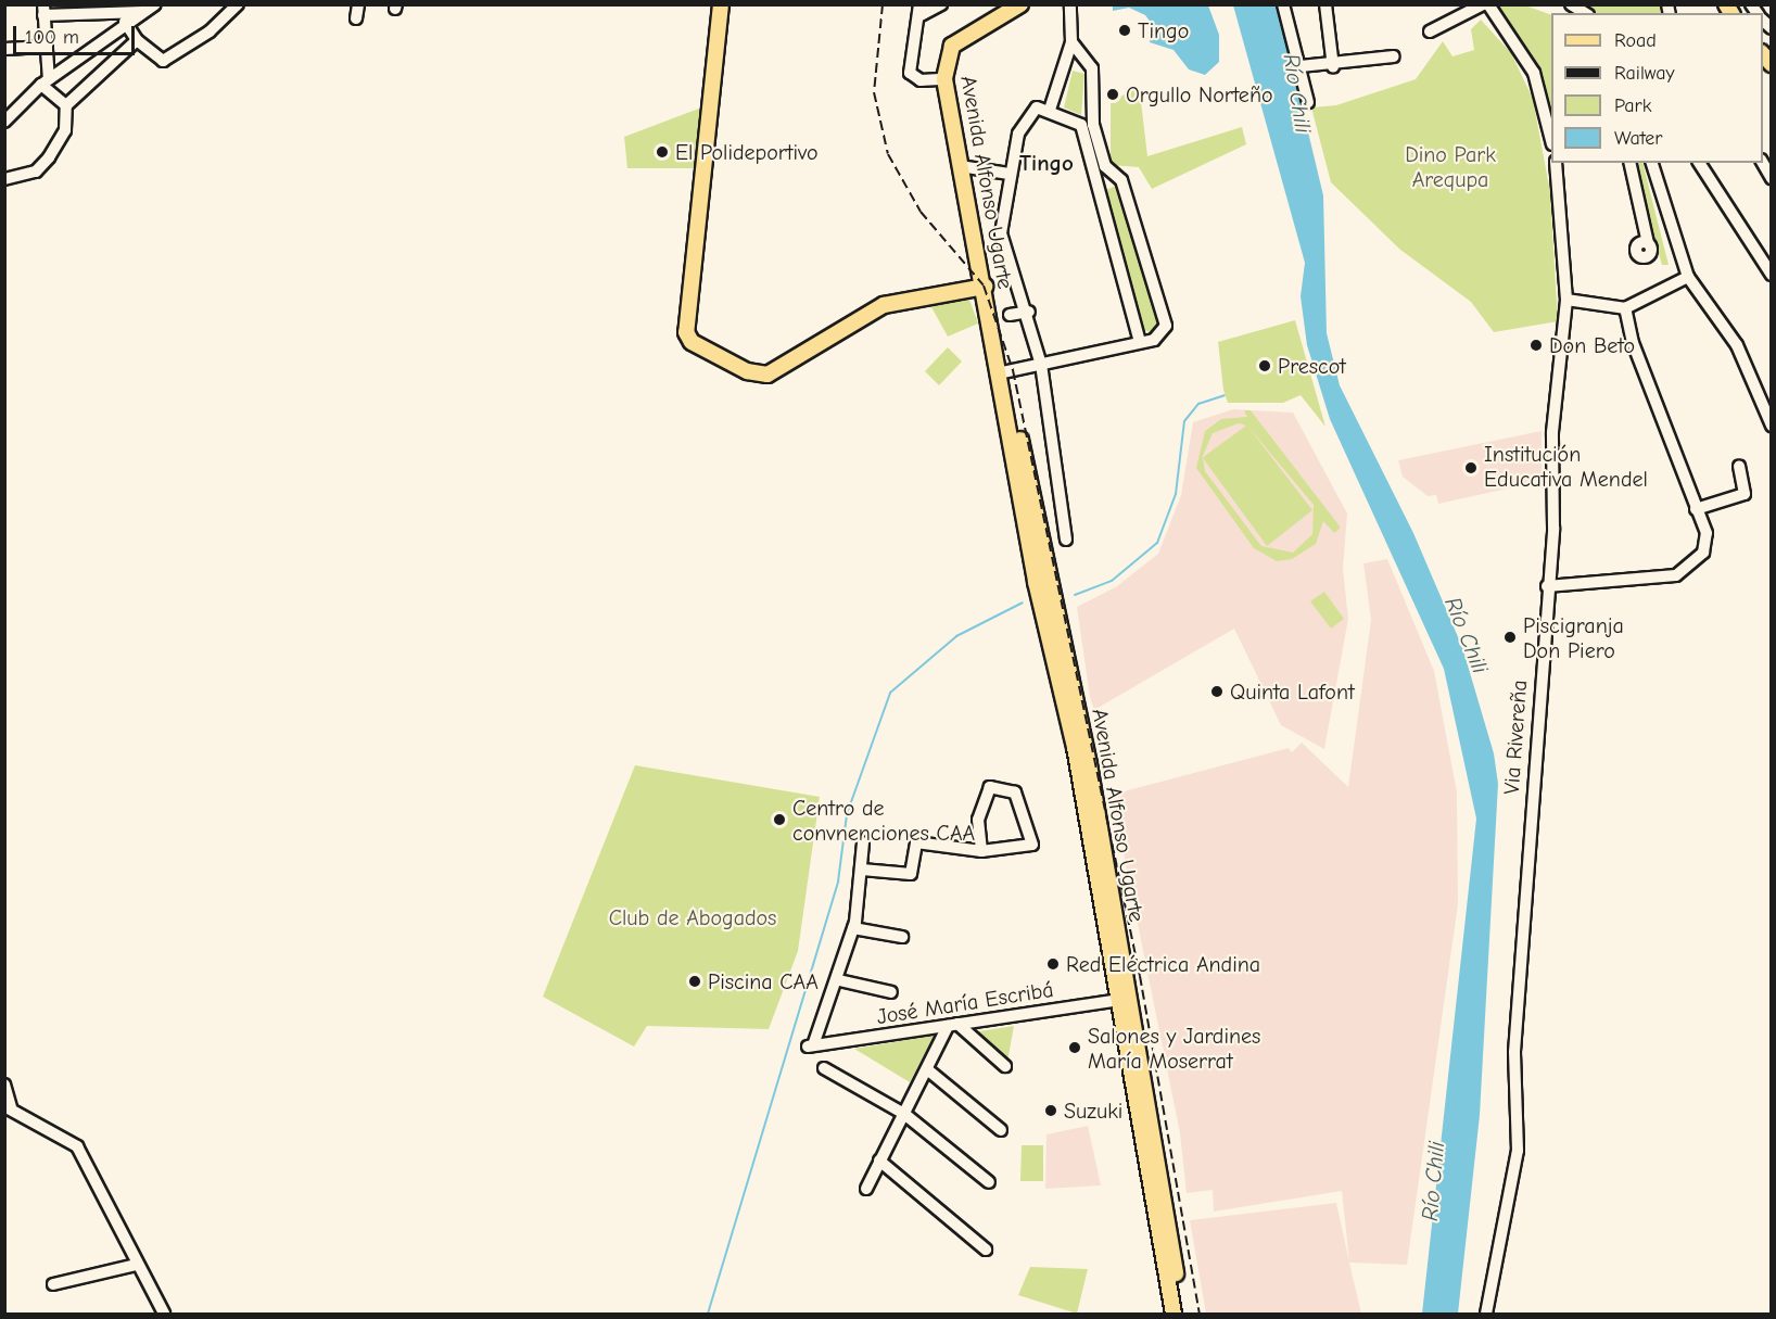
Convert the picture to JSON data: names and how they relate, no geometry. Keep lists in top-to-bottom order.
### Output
{
  "streets": {
    "main road": ["Avenida Alfonso Ugarte"],
    "street": ["Via Rivereña", "José María Escribá"]
  },
  "crossings": [
    ["Avenida Alfonso Ugarte", "José María Escribá"]
  ],
  "districts": ["Tingo"],
  "water": ["Río Chili"],
  "parks": ["Dino Park Arequpa", "Club de Abogados"],
  "places": [
    "Tingo",
    "Orgullo Norteño",
    "El Polideportivo",
    "Don Beto",
    "Prescot",
    "Institución Educativa Mendel",
    "Piscigranja Don Piero",
    "Quinta Lafont",
    "Centro de convnenciones CAA",
    "Red Eléctrica Andina",
    "Piscina CAA",
    "Salones y Jardines María Moserrat",
    "Suzuki"
  ],
  "legend": [
    "Road",
    "Railway",
    "Park",
    "Water"
  ],
  "scale_bar": "100 m"
}
